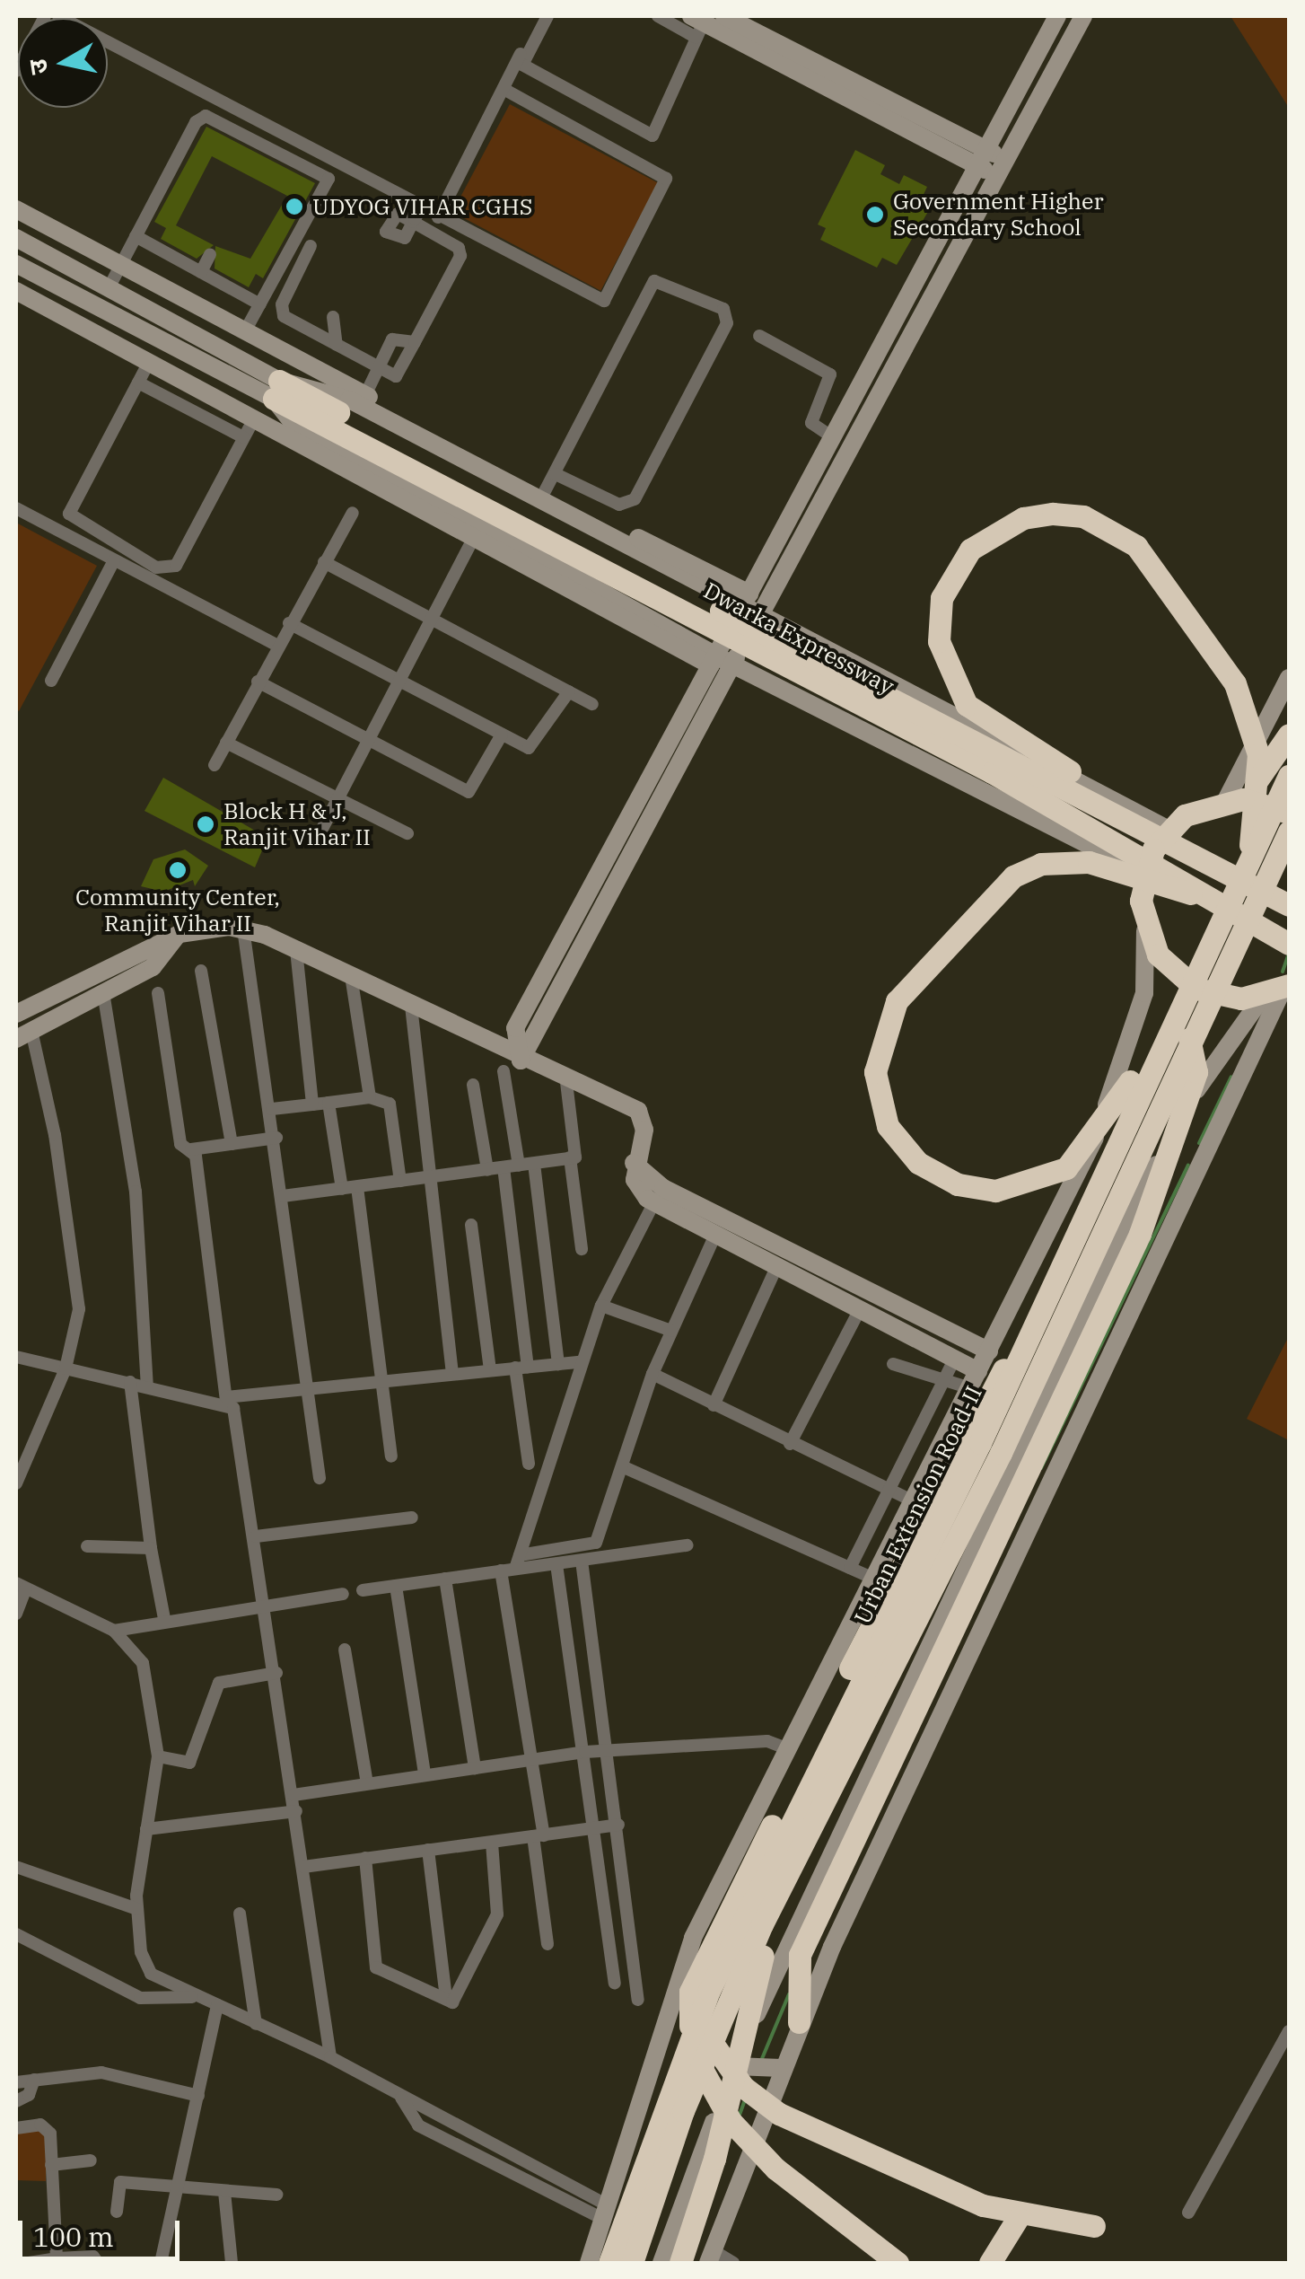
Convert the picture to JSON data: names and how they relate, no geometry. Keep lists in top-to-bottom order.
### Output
{
  "streets": {
    "highway": ["Dwarka Expressway", "Urban Extension Road-II"]
  },
  "places": [
    "UDYOG VIHAR CGHS",
    "Government Higher Secondary School",
    "Block H & J, Ranjit Vihar II",
    "Community Center, Ranjit Vihar II"
  ],
  "scale_bar": "100 m",
  "north": "left"
}
